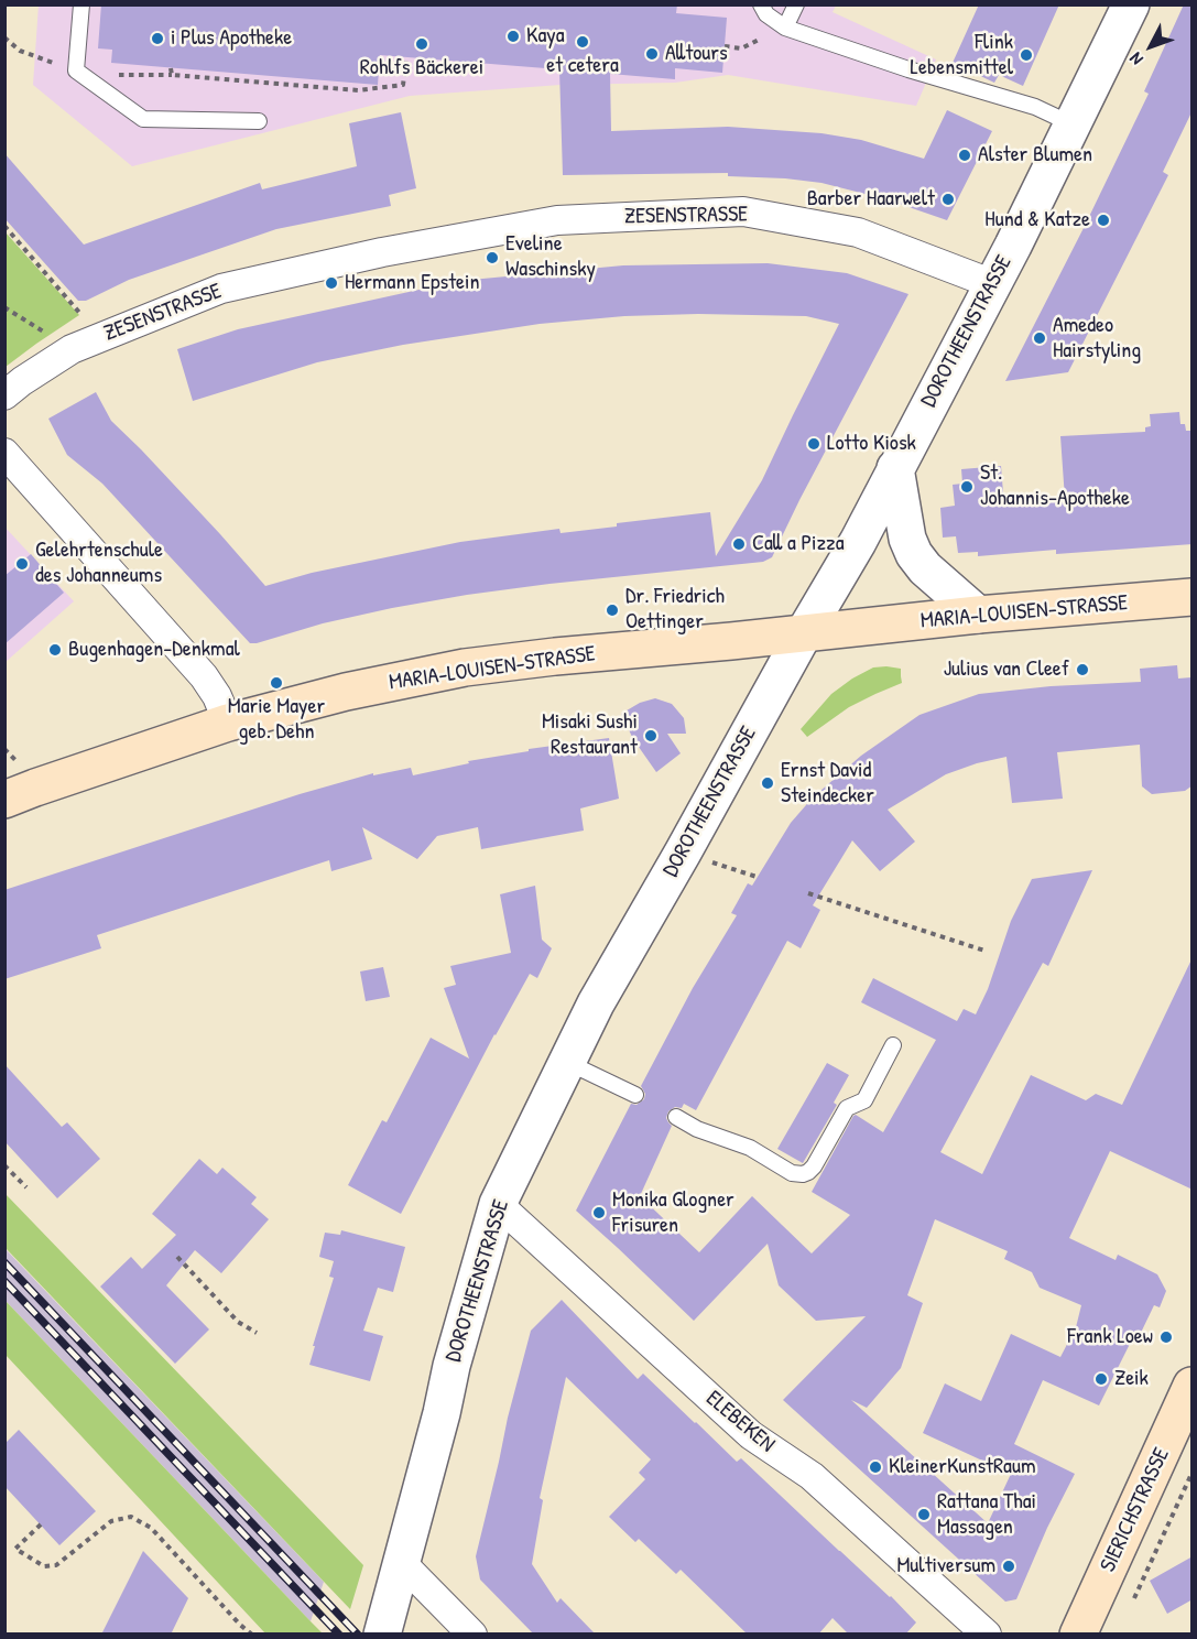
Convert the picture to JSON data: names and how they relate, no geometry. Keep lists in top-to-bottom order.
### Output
{
  "streets": {
    "main road": ["MARIA-LOUISEN-STRASSE", "SIERICHSTRASSE"],
    "street": ["ZESENSTRASSE", "DOROTHEENSTRASSE", "ELEBEKEN"]
  },
  "crossings": [
    ["ZESENSTRASSE", "DOROTHEENSTRASSE"],
    ["DOROTHEENSTRASSE", "MARIA-LOUISEN-STRASSE"],
    ["DOROTHEENSTRASSE", "ELEBEKEN"]
  ],
  "places": [
    "Kaya",
    "i Plus Apotheke",
    "et cetera",
    "Rohlfs Bäckerei",
    "Alltours",
    "Flink Lebensmittel",
    "Alster Blumen",
    "Barber Haarwelt",
    "Hund & Katze",
    "Eveline Waschinsky",
    "Hermann Epstein",
    "Amedeo Hairstyling",
    "Lotto Kiosk",
    "St. Johannis-Apotheke",
    "Call a Pizza",
    "Gelehrtenschule des Johanneums",
    "Dr. Friedrich Oettinger",
    "Bugenhagen-Denkmal",
    "Julius van Cleef",
    "Marie Mayer geb. Dehn",
    "Misaki Sushi Restaurant",
    "Ernst David Steindecker",
    "Monika Glogner Frisuren",
    "Frank Loew",
    "Zeik",
    "KleinerKunstRaum",
    "Rattana Thai Massagen",
    "Multiversum"
  ],
  "north": "bottom left"
}
